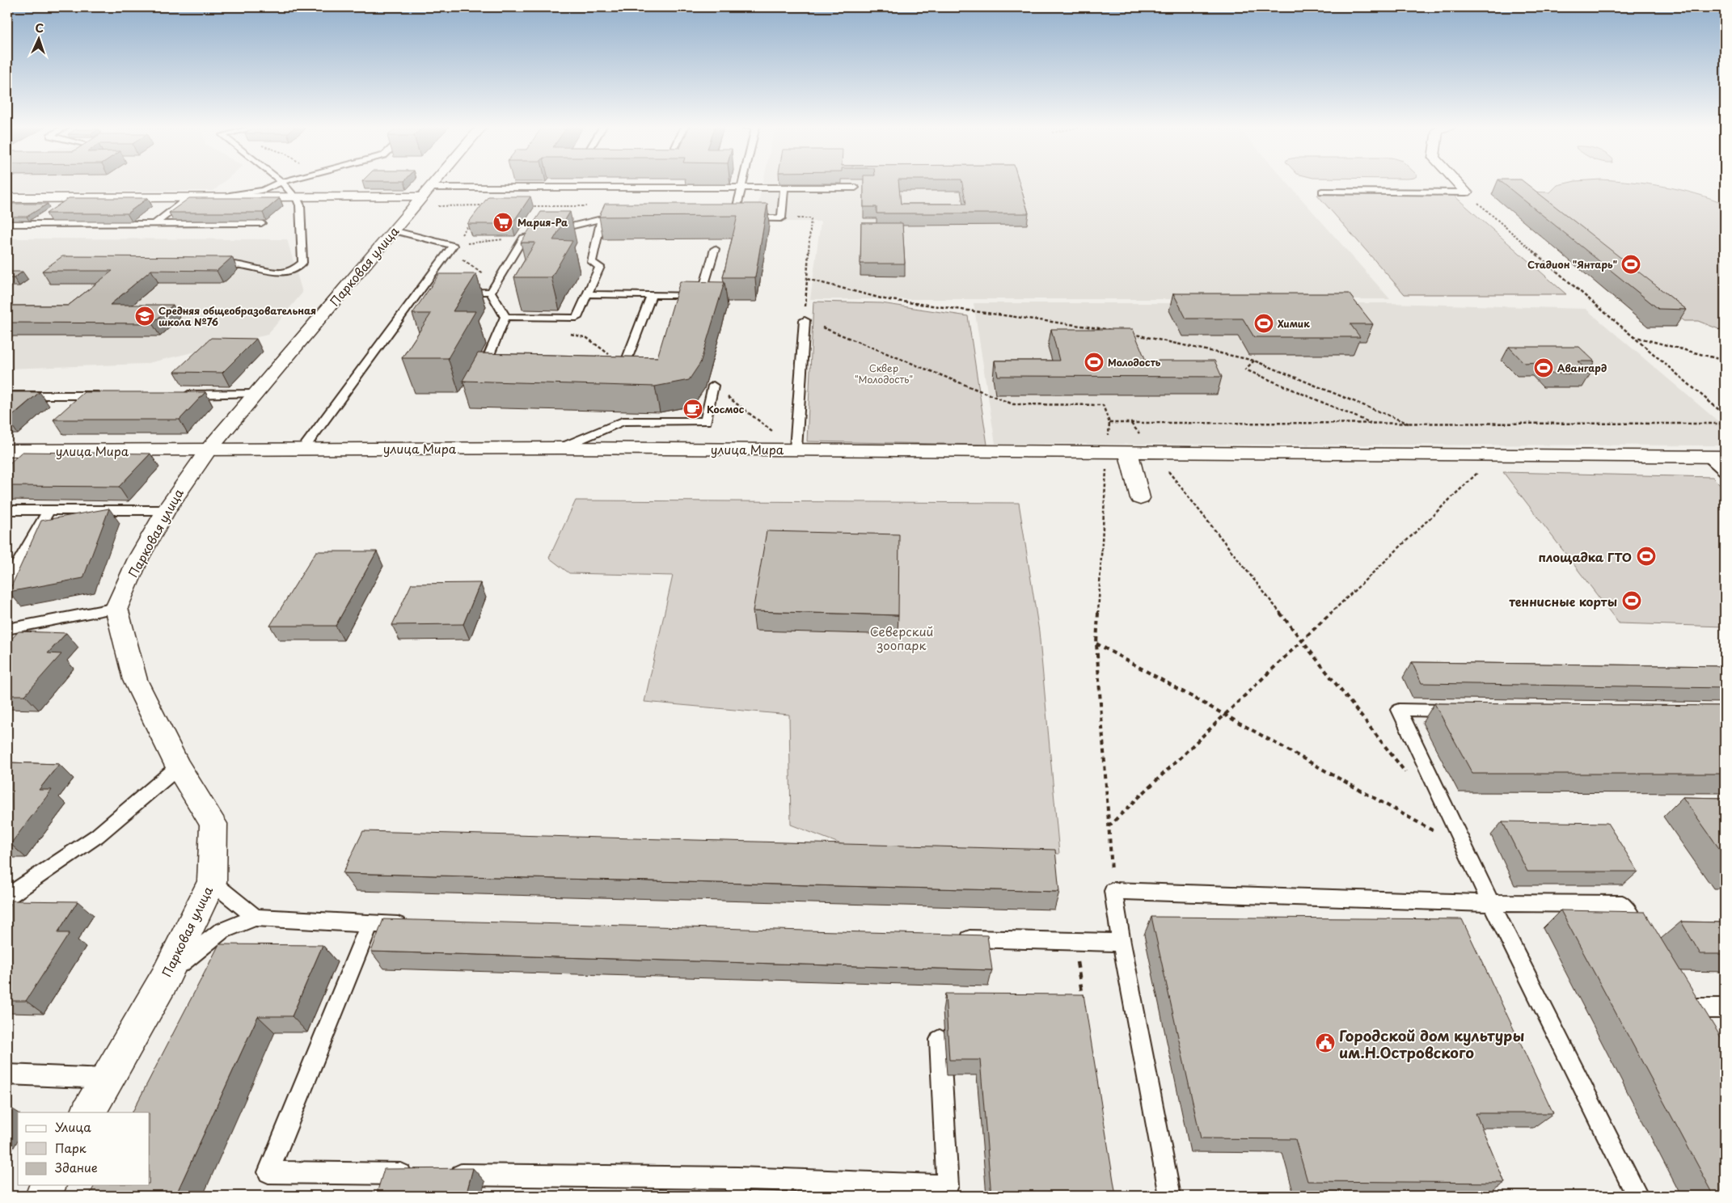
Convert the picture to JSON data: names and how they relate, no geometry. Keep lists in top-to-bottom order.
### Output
{
  "streets": {
    "street": ["Парковая улица", "улица Мира"]
  },
  "crossings": [
    ["Парковая улица", "улица Мира"]
  ],
  "parks": ["Сквер \"Молодость\"", "Северский зоопарк"],
  "places": {
    "supermarket": ["Мария-Ра"],
    "sports": [
      "Стадион \"Янтарь\"",
      "Химик",
      "Молодость",
      "Авангард",
      "площадка ГТО",
      "теннисные корты"
    ],
    "school or university": ["Средняя общеобразовательная школа №76"],
    "cafe": ["Космос"],
    "public building": ["Городской дом культуры им.Н.Островского"]
  },
  "legend": ["Улица", "Парк", "Здание"],
  "north": "top"
}
